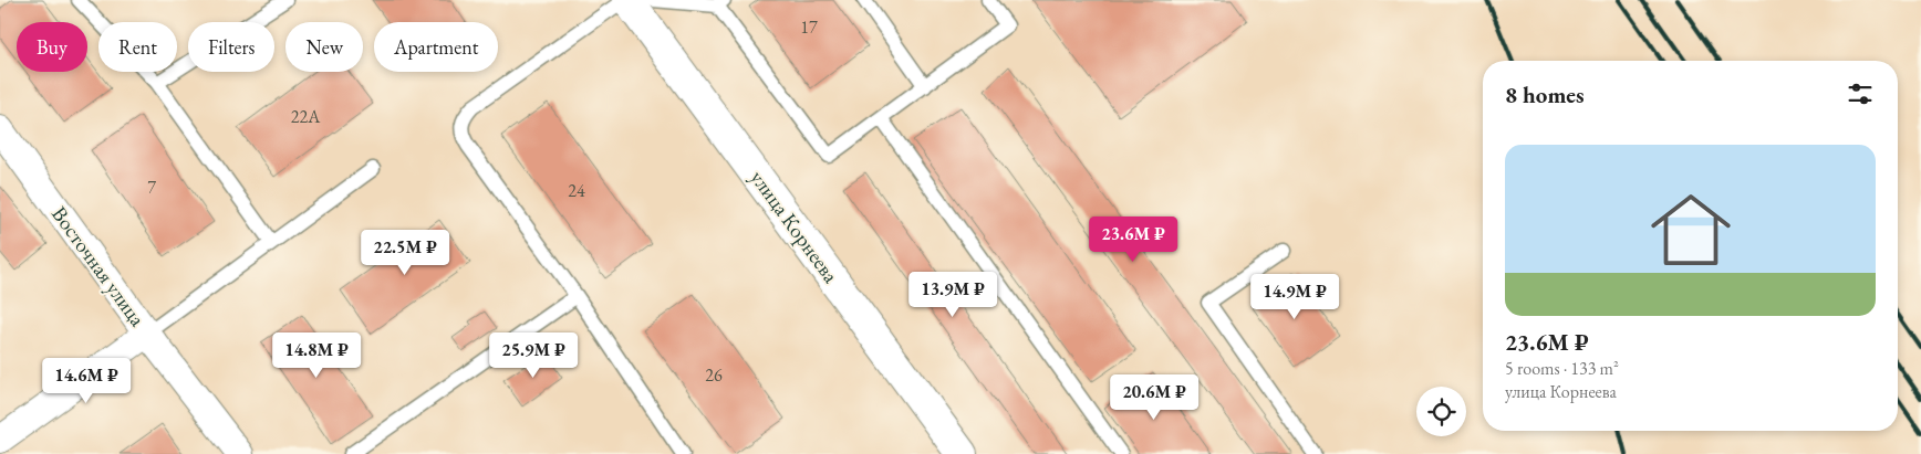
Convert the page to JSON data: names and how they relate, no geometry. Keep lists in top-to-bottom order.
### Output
{
  "streets": {
    "street": ["улица Корнеева", "Восточная улица"]
  },
  "house_numbers": [
    "17",
    "22А",
    "7",
    "24",
    "26"
  ],
  "page": {
    "chip": [
      "Buy",
      "Rent",
      "Filters",
      "New",
      "Apartment"
    ],
    "heading": "8 homes",
    "list": [
      {
        "name": "23.6M ₽",
        "note": "5 rooms · 133 m² · улица Корнеева"
      }
    ],
    "price": [
      "23.6M ₽",
      "22.5M ₽",
      "13.9M ₽",
      "14.9M ₽",
      "14.8M ₽",
      "25.9M ₽",
      "14.6M ₽",
      "20.6M ₽"
    ]
  }
}
